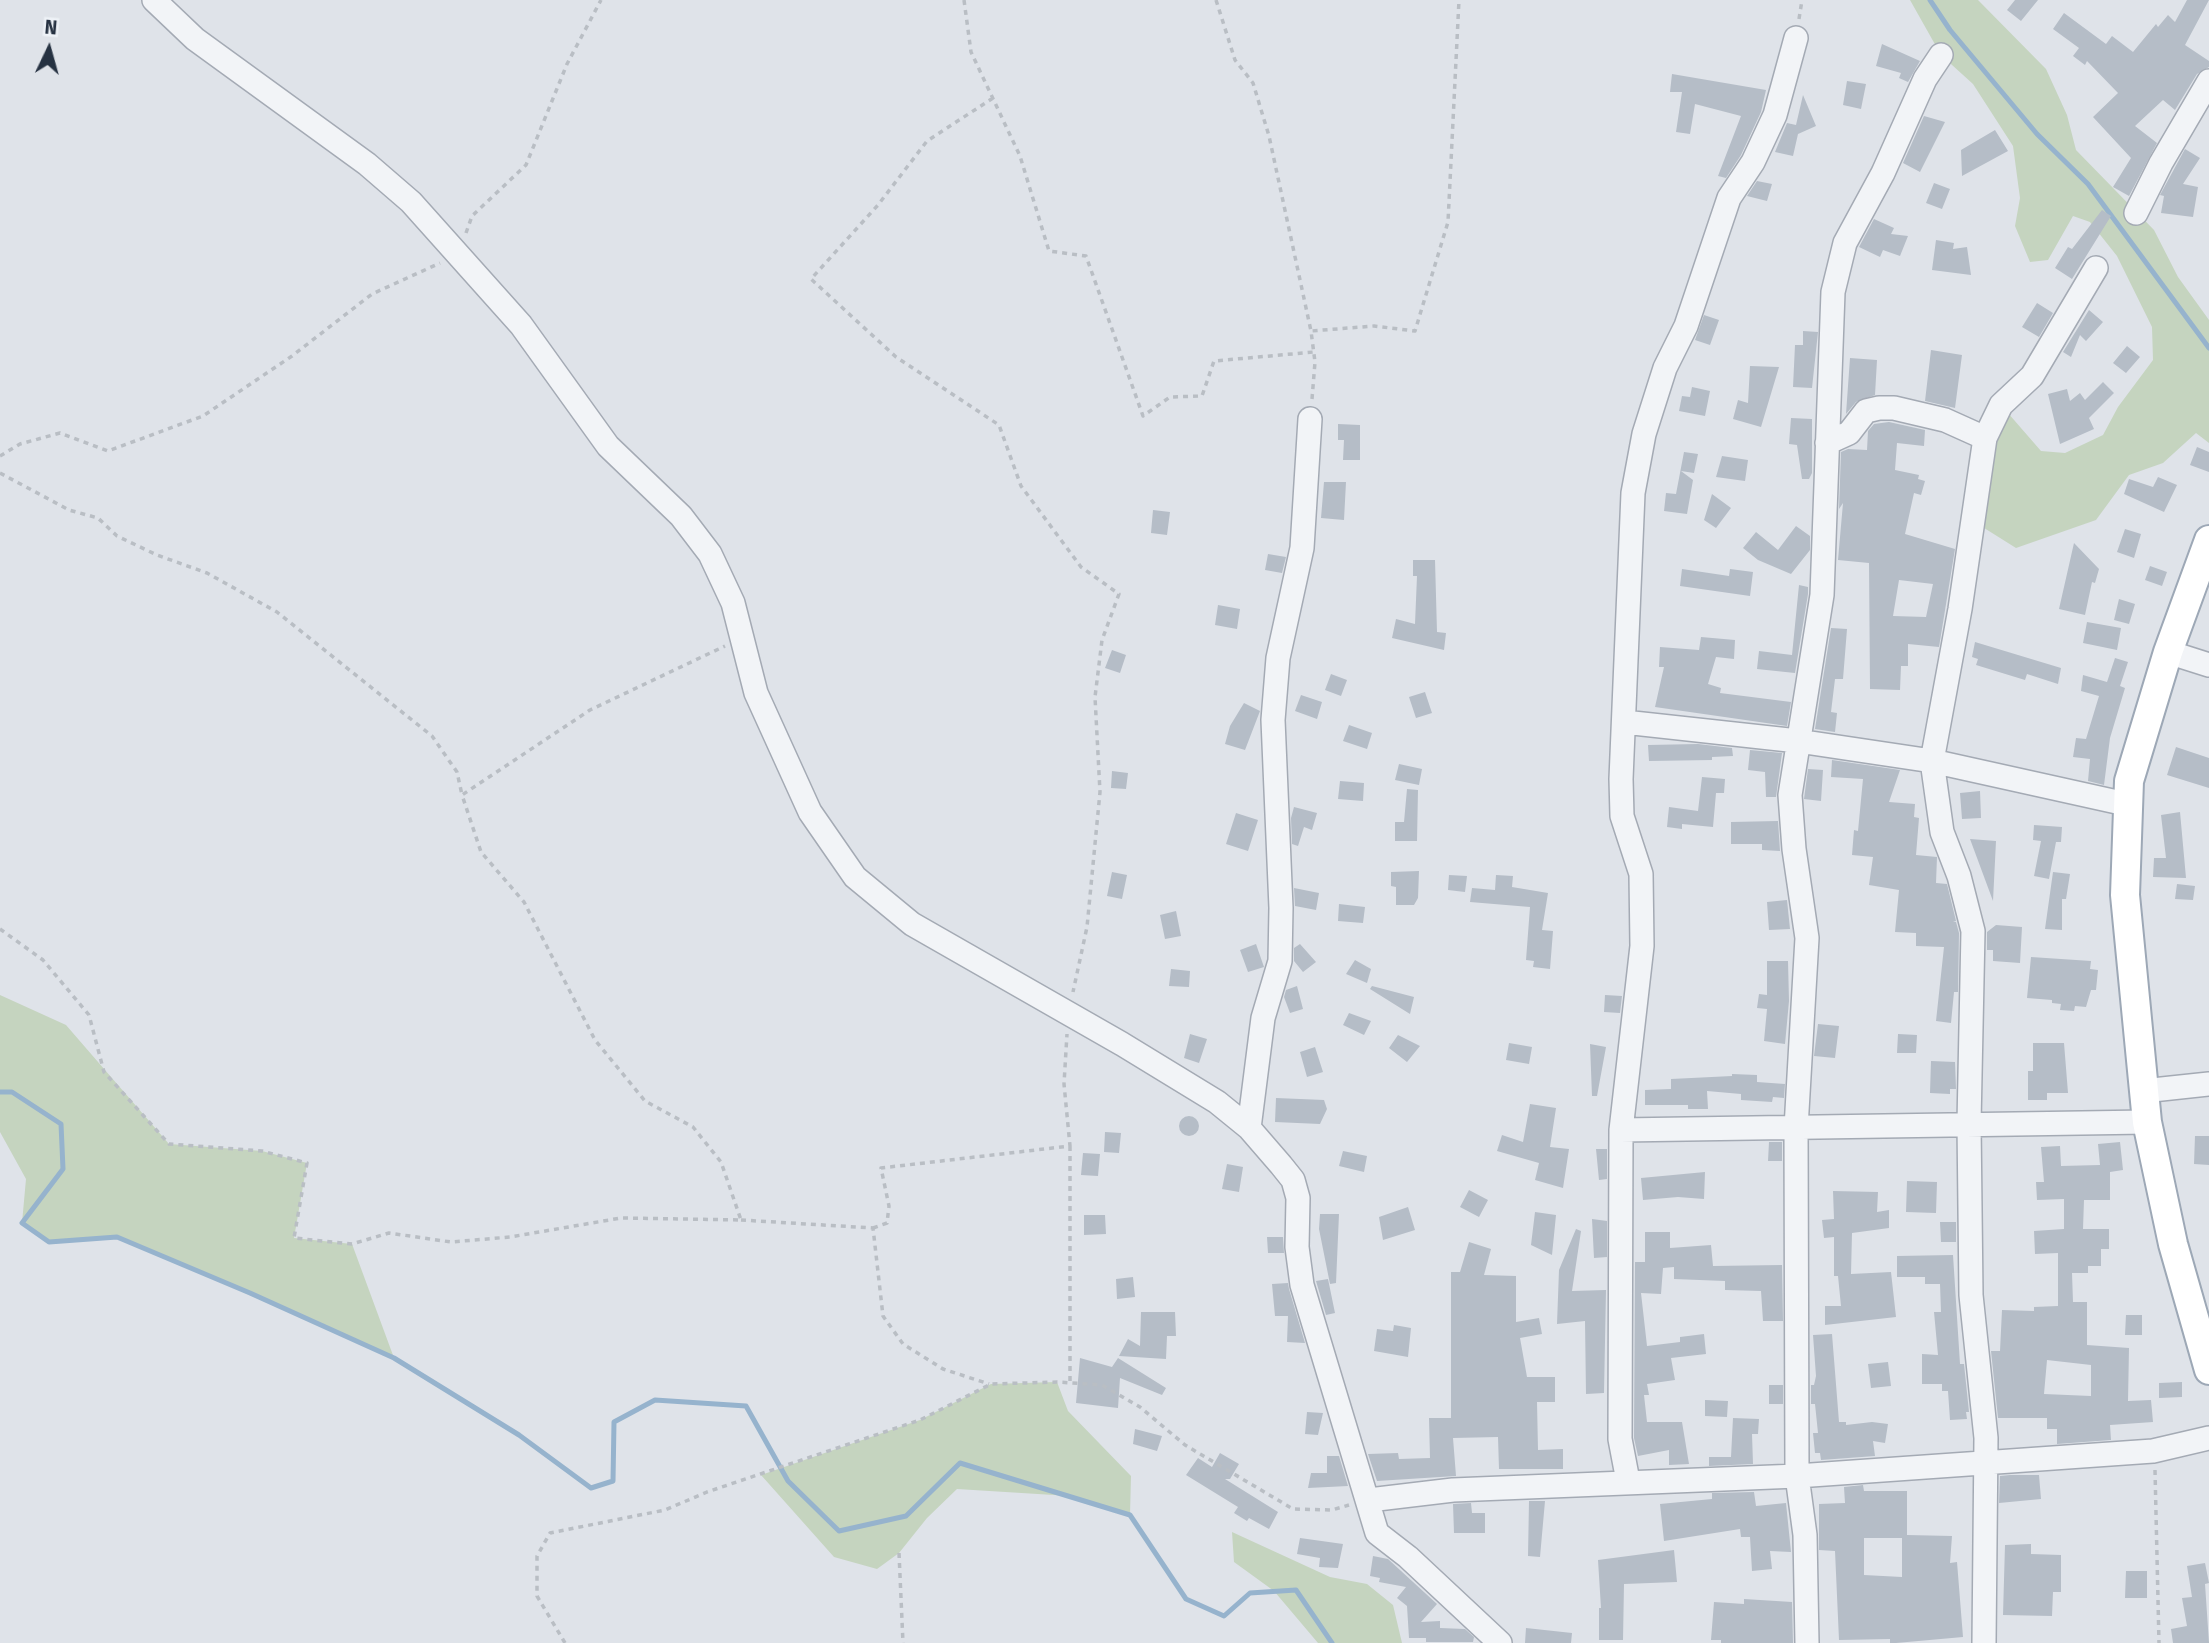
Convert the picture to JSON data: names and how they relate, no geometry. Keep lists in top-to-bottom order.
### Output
{
  "north": "top"
}
